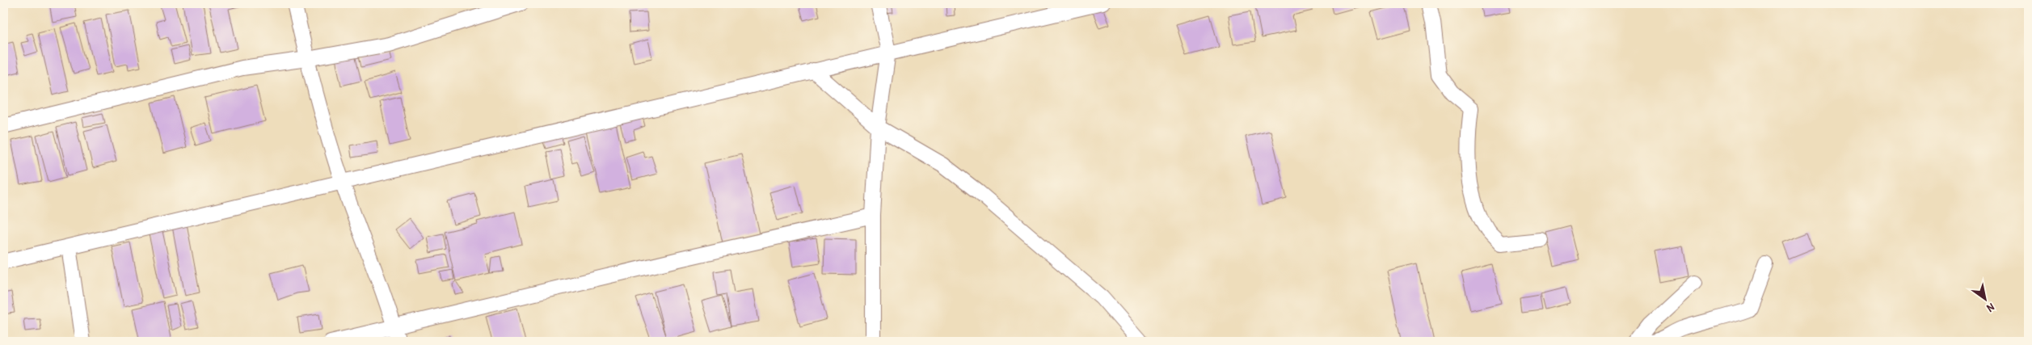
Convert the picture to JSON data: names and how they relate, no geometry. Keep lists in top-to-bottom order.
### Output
{
  "north": "bottom right"
}
